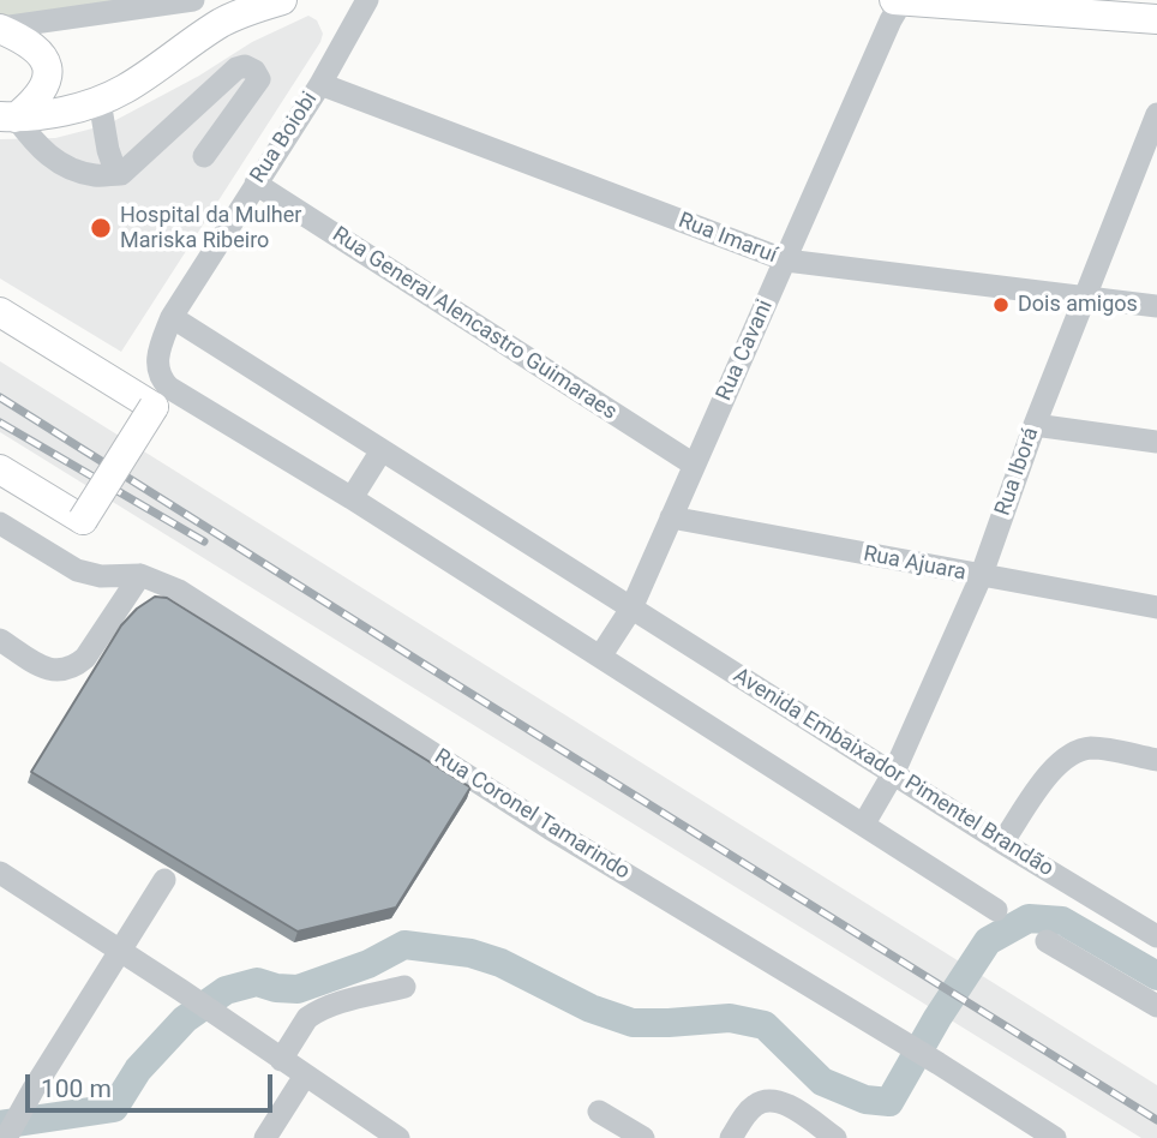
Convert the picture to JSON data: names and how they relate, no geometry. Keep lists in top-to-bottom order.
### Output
{
  "streets": {
    "street": [
      "Rua Boiobi",
      "Rua Imaruí",
      "Rua General Alencastro Guimaraes",
      "Rua Cavani",
      "Rua Iborá",
      "Rua Ajuara",
      "Avenida Embaixador Pimentel Brandão",
      "Rua Coronel Tamarindo"
    ]
  },
  "crossings": [
    ["Rua Boiobi", "Rua Imaruí"],
    ["Rua Boiobi", "Rua General Alencastro Guimaraes"],
    ["Rua Boiobi", "Avenida Embaixador Pimentel Brandão"],
    ["Rua Imaruí", "Rua Cavani"],
    ["Rua Imaruí", "Rua Iborá"],
    ["Rua General Alencastro Guimaraes", "Rua Cavani"],
    ["Rua Cavani", "Rua Ajuara"],
    ["Rua Cavani", "Avenida Embaixador Pimentel Brandão"],
    ["Rua Iborá", "Rua Ajuara"],
    ["Rua Iborá", "Avenida Embaixador Pimentel Brandão"]
  ],
  "places": ["Hospital da Mulher Mariska Ribeiro", "Dois amigos"],
  "scale_bar": "100 m"
}
